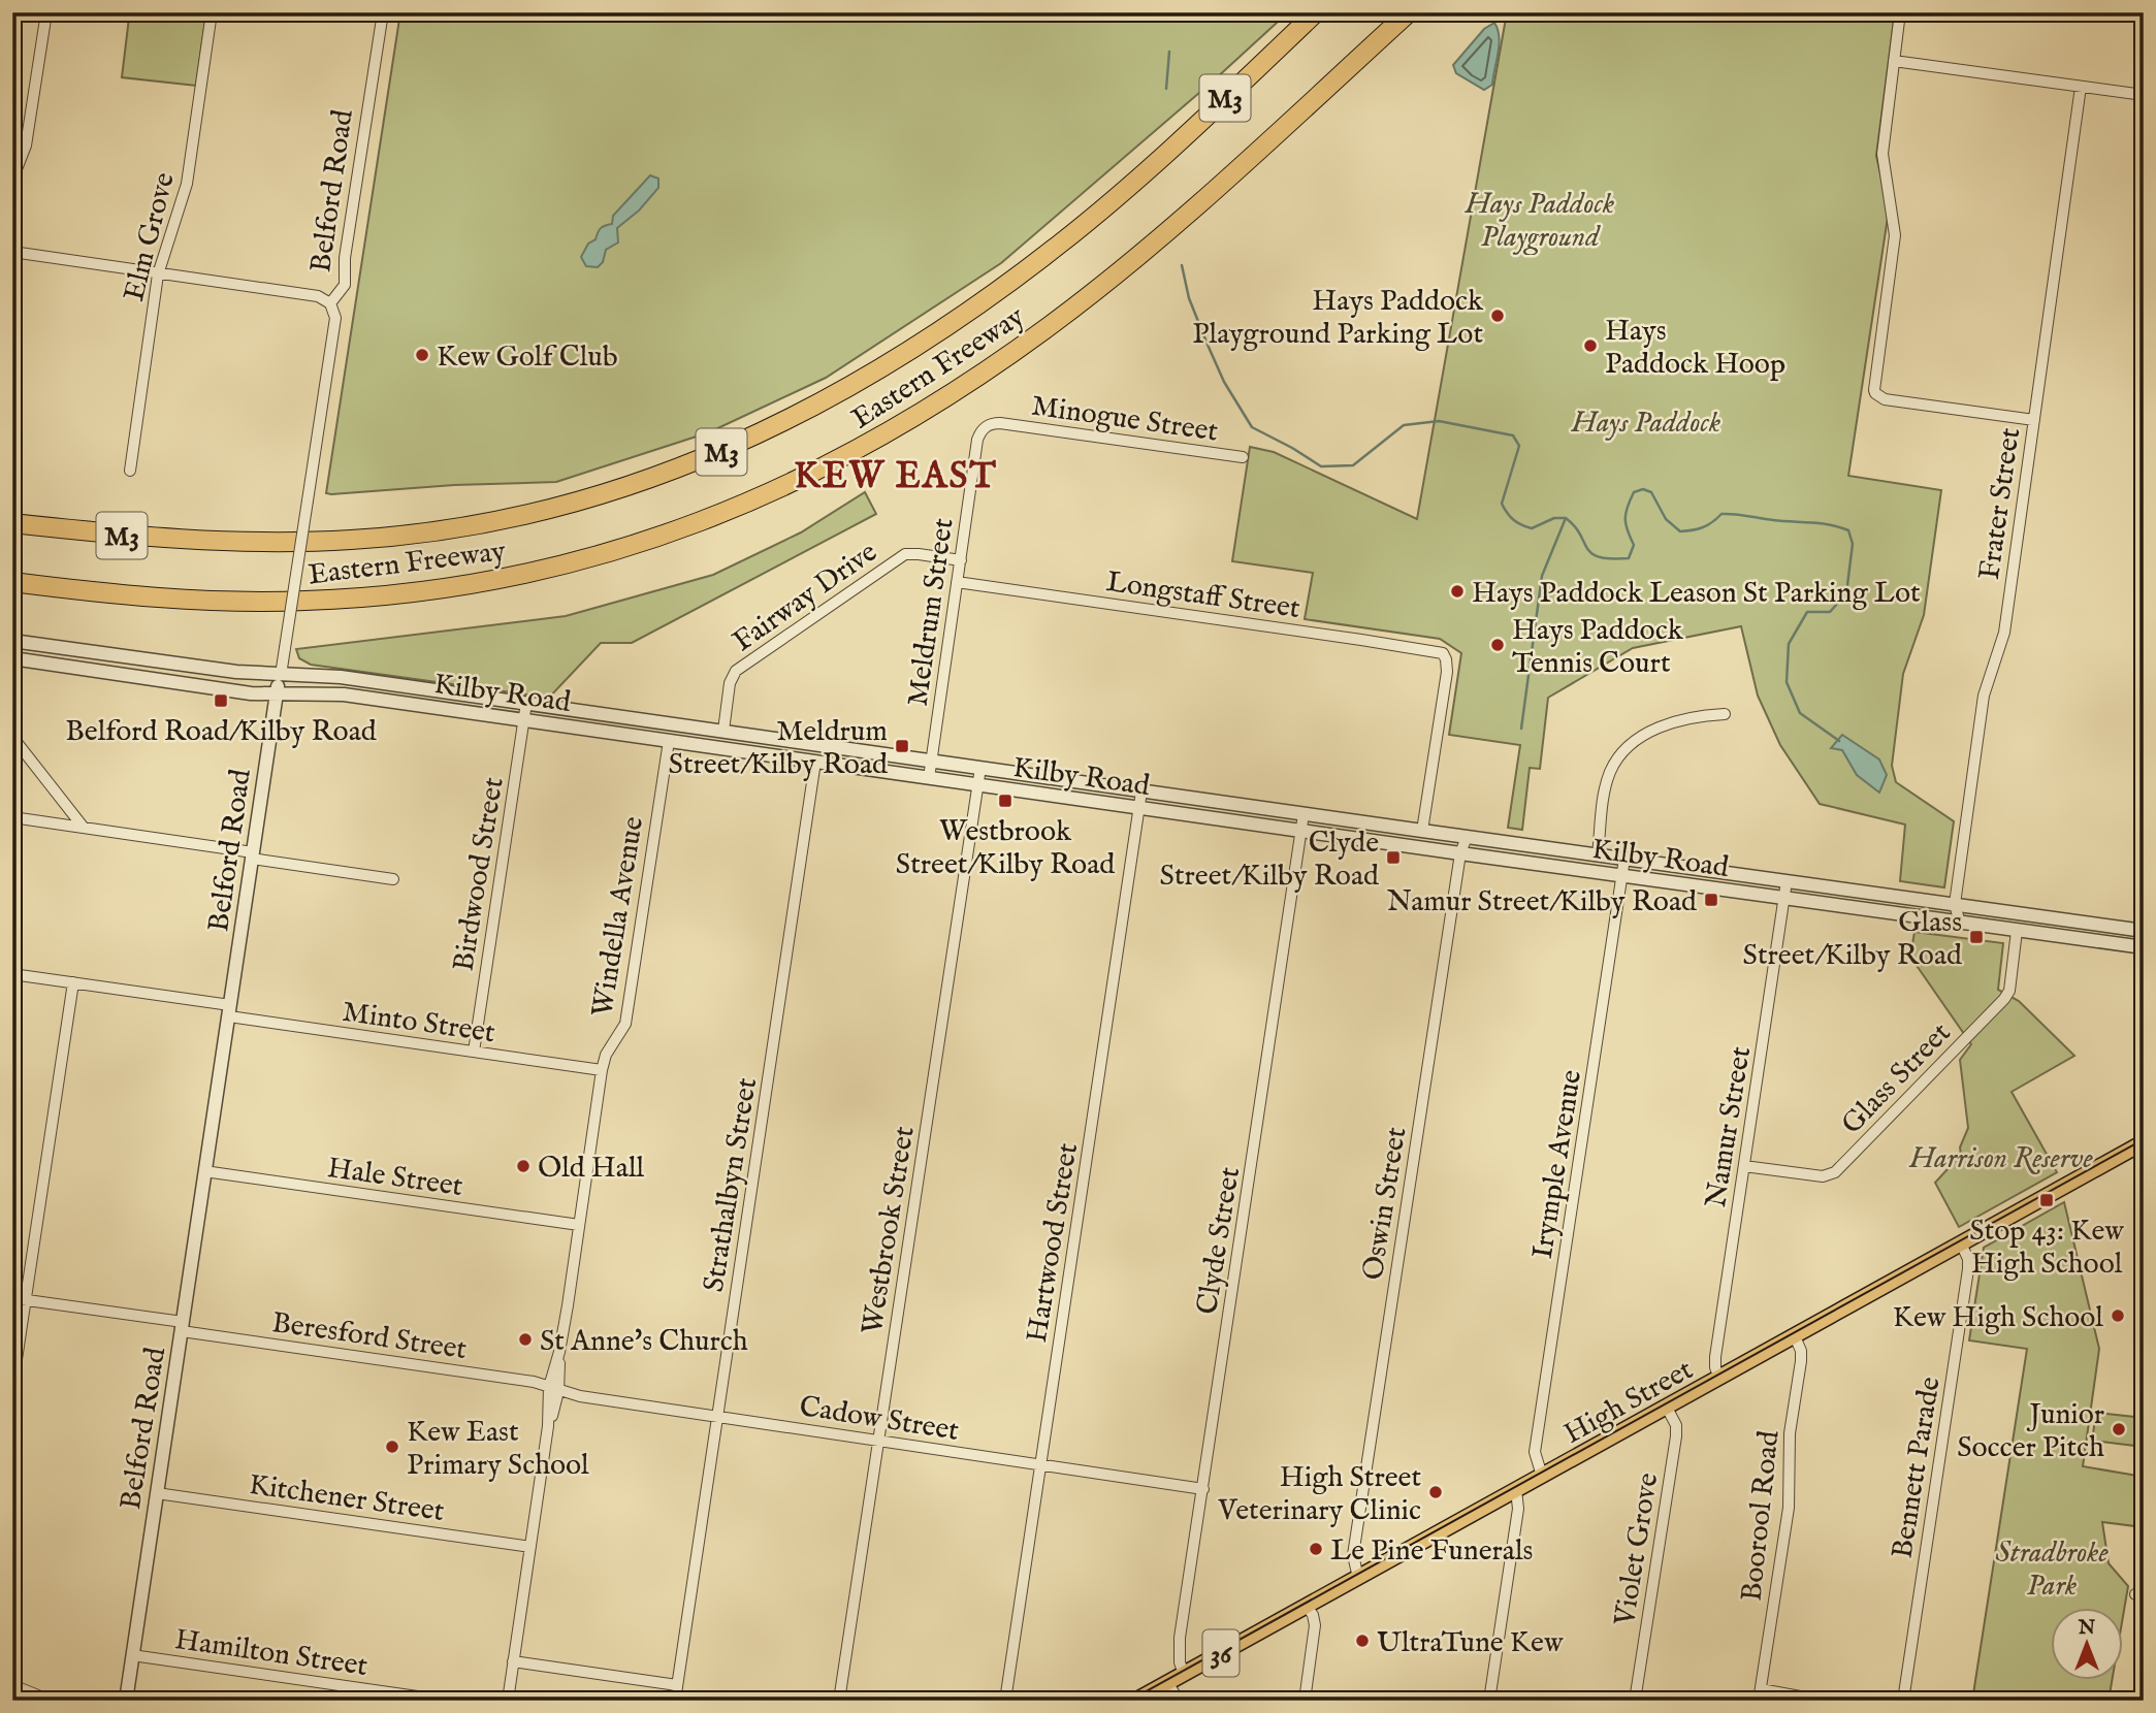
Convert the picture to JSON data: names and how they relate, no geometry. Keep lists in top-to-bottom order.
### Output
{
  "streets": {
    "highway": ["M3", "Eastern Freeway"],
    "main road": ["High Street", "36"],
    "street": [
      "Belford Road",
      "Elm Grove",
      "Minogue Street",
      "Frater Street",
      "Longstaff Street",
      "Fairway Drive",
      "Meldrum Street",
      "Kilby Road",
      "Birdwood Street",
      "Windella Avenue",
      "Minto Street",
      "Glass Street",
      "Namur Street",
      "Irymple Avenue",
      "Hale Street",
      "Strathalbyn Street",
      "Oswin Street",
      "Westbrook Street",
      "Clyde Street",
      "Hartwood Street",
      "Beresford Street",
      "Cadow Street",
      "Bennett Parade",
      "Kitchener Street",
      "Boorool Road",
      "Violet Grove",
      "Hamilton Street"
    ]
  },
  "crossings": [
    ["Belford Road", "Kilby Road"],
    ["Belford Road", "Minto Street"],
    ["Belford Road", "Hale Street"],
    ["Belford Road", "Beresford Street"],
    ["Belford Road", "Kitchener Street"],
    ["Belford Road", "Hamilton Street"],
    ["Minogue Street", "Meldrum Street"],
    ["Frater Street", "Kilby Road"],
    ["Longstaff Street", "Meldrum Street"],
    ["Longstaff Street", "Kilby Road"],
    ["Fairway Drive", "Meldrum Street"],
    ["Fairway Drive", "Kilby Road"],
    ["Meldrum Street", "Kilby Road"],
    ["Kilby Road", "Birdwood Street"],
    ["Kilby Road", "Windella Avenue"],
    ["Kilby Road", "Glass Street"],
    ["Kilby Road", "Namur Street"],
    ["Kilby Road", "Irymple Avenue"],
    ["Kilby Road", "Strathalbyn Street"],
    ["Kilby Road", "Oswin Street"],
    ["Kilby Road", "Westbrook Street"],
    ["Kilby Road", "Clyde Street"],
    ["Kilby Road", "Hartwood Street"],
    ["Birdwood Street", "Minto Street"],
    ["Windella Avenue", "Minto Street"],
    ["Windella Avenue", "Hale Street"],
    ["Windella Avenue", "Beresford Street"],
    ["Windella Avenue", "Cadow Street"],
    ["Windella Avenue", "Kitchener Street"],
    ["Glass Street", "Namur Street"],
    ["Namur Street", "High Street"],
    ["Irymple Avenue", "High Street"],
    ["Strathalbyn Street", "Cadow Street"],
    ["Oswin Street", "High Street"],
    ["Westbrook Street", "Cadow Street"],
    ["Clyde Street", "High Street"],
    ["Clyde Street", "Cadow Street"],
    ["Hartwood Street", "Cadow Street"],
    ["Beresford Street", "Cadow Street"],
    ["High Street", "Bennett Parade"],
    ["High Street", "Boorool Road"],
    ["High Street", "Violet Grove"]
  ],
  "districts": ["KEW EAST"],
  "parks": [
    "Hays Paddock Playground",
    "Hays Paddock",
    "Harrison Reserve",
    "Stradbroke Park"
  ],
  "places": {
    "other": [
      "Hays Paddock Playground Parking Lot",
      "Hays Paddock Hoop",
      "Kew Golf Club",
      "Hays Paddock Leason St Parking Lot",
      "Hays Paddock Tennis Court",
      "Old Hall",
      "Kew High School",
      "St Anne's Church",
      "Junior Soccer Pitch",
      "Kew East Primary School",
      "High Street Veterinary Clinic",
      "Le Pine Funerals",
      "UltraTune Kew"
    ],
    "transit": [
      "Belford Road/Kilby Road",
      "Meldrum Street/Kilby Road",
      "Westbrook Street/Kilby Road",
      "Clyde Street/Kilby Road",
      "Namur Street/Kilby Road",
      "Glass Street/Kilby Road",
      "Stop 43: Kew High School"
    ]
  },
  "north": "top"
}
